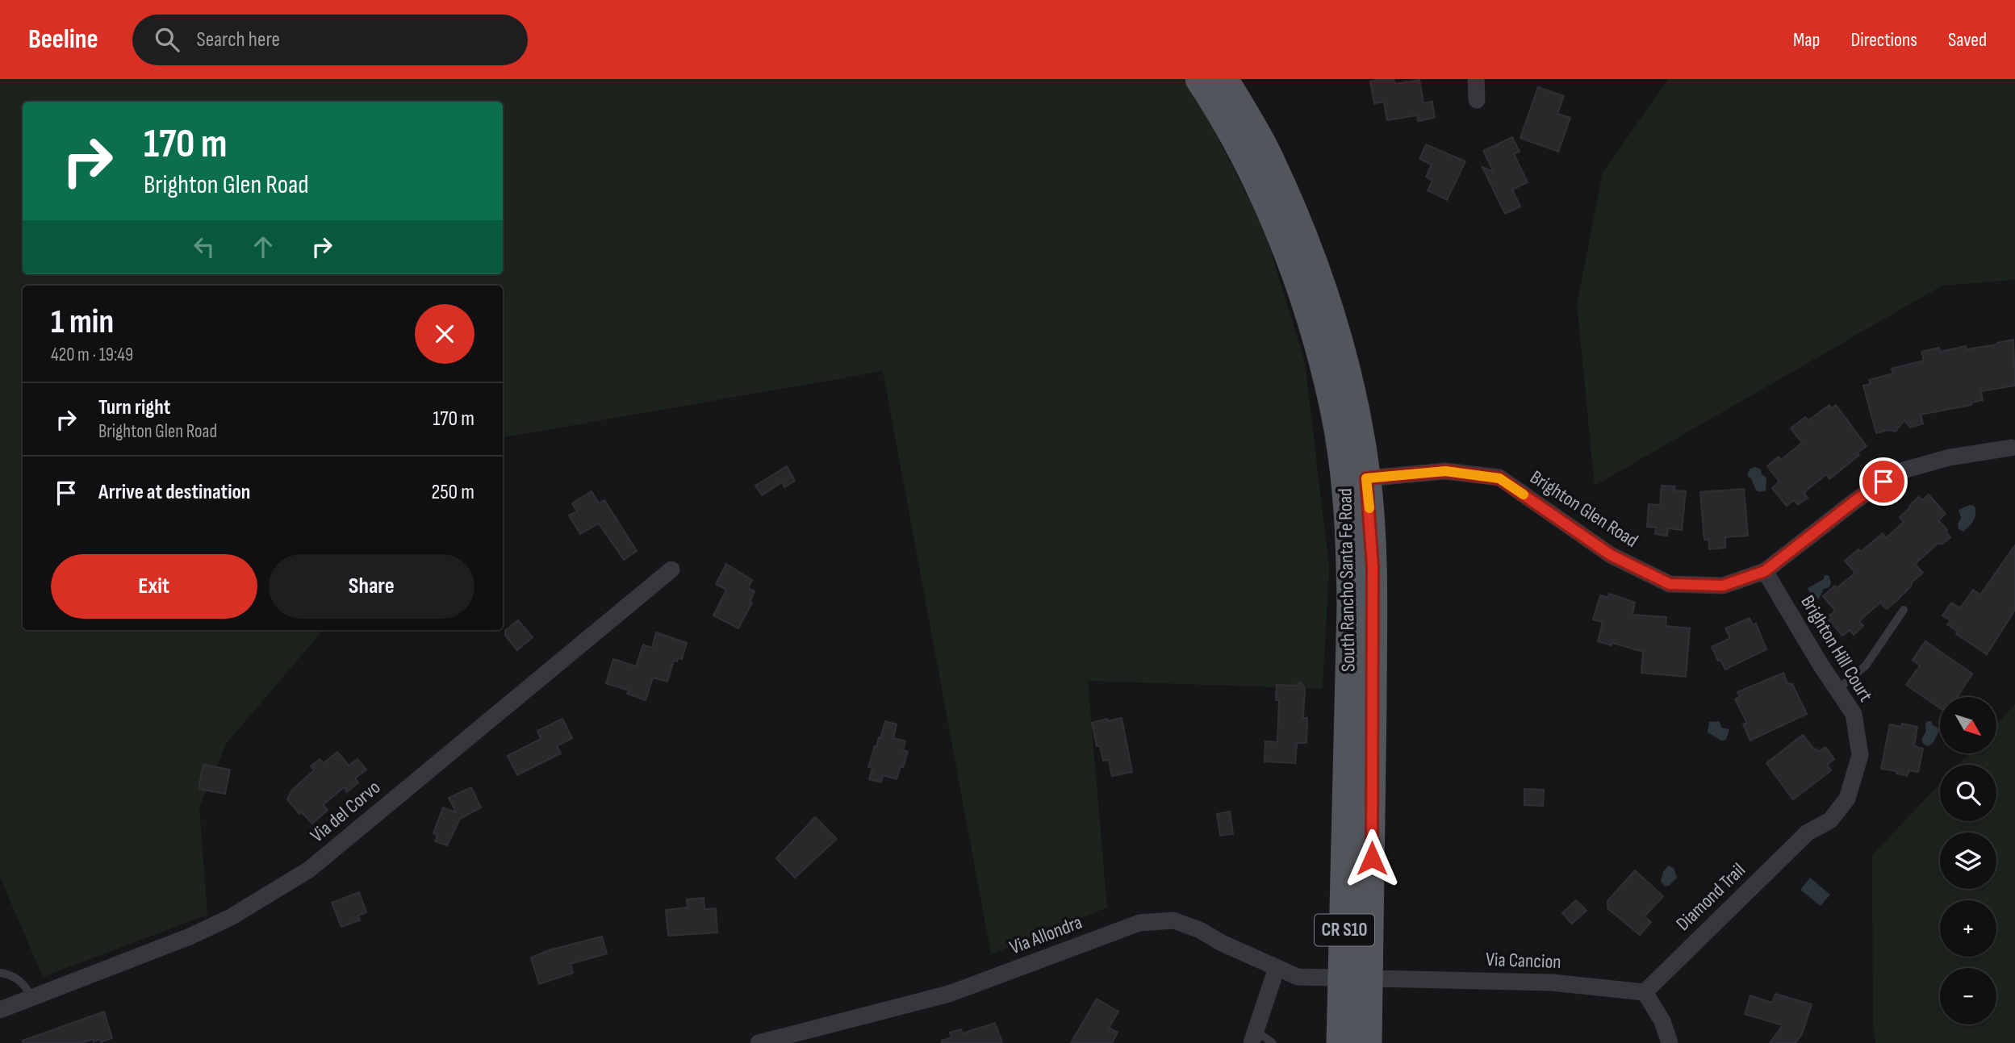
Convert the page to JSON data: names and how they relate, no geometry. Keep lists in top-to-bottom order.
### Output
{
  "streets": {
    "main road": ["South Rancho Santa Fe Road", "CR S10"],
    "street": [
      "Brighton Glen Road",
      "Brighton Hill Court",
      "Via del Corvo",
      "Diamond Trail",
      "Via Allondra",
      "Via Cancion"
    ]
  },
  "crossings": [
    ["Brighton Glen Road", "South Rancho Santa Fe Road"],
    ["Brighton Glen Road", "Brighton Hill Court"],
    ["South Rancho Santa Fe Road", "Via Allondra"],
    ["South Rancho Santa Fe Road", "Via Cancion"],
    ["Brighton Hill Court", "Diamond Trail"],
    ["Diamond Trail", "Via Cancion"],
    ["Via Allondra", "Via Cancion"]
  ],
  "north": "bottom right",
  "page": {
    "header": "Beeline",
    "search": "Search here",
    "nav": ["Map", "Directions", "Saved"],
    "turn": ["170 m", "Brighton Glen Road"],
    "heading": ["1 min", "420 m · 19:49"],
    "list": [
      {
        "name": "Turn right",
        "note": "Brighton Glen Road",
        "value": "170 m"
      },
      {
        "name": "Arrive at destination",
        "value": "250 m"
      }
    ],
    "buttons": ["Exit", "Share"],
    "map_buttons": ["+", "−"]
  }
}
